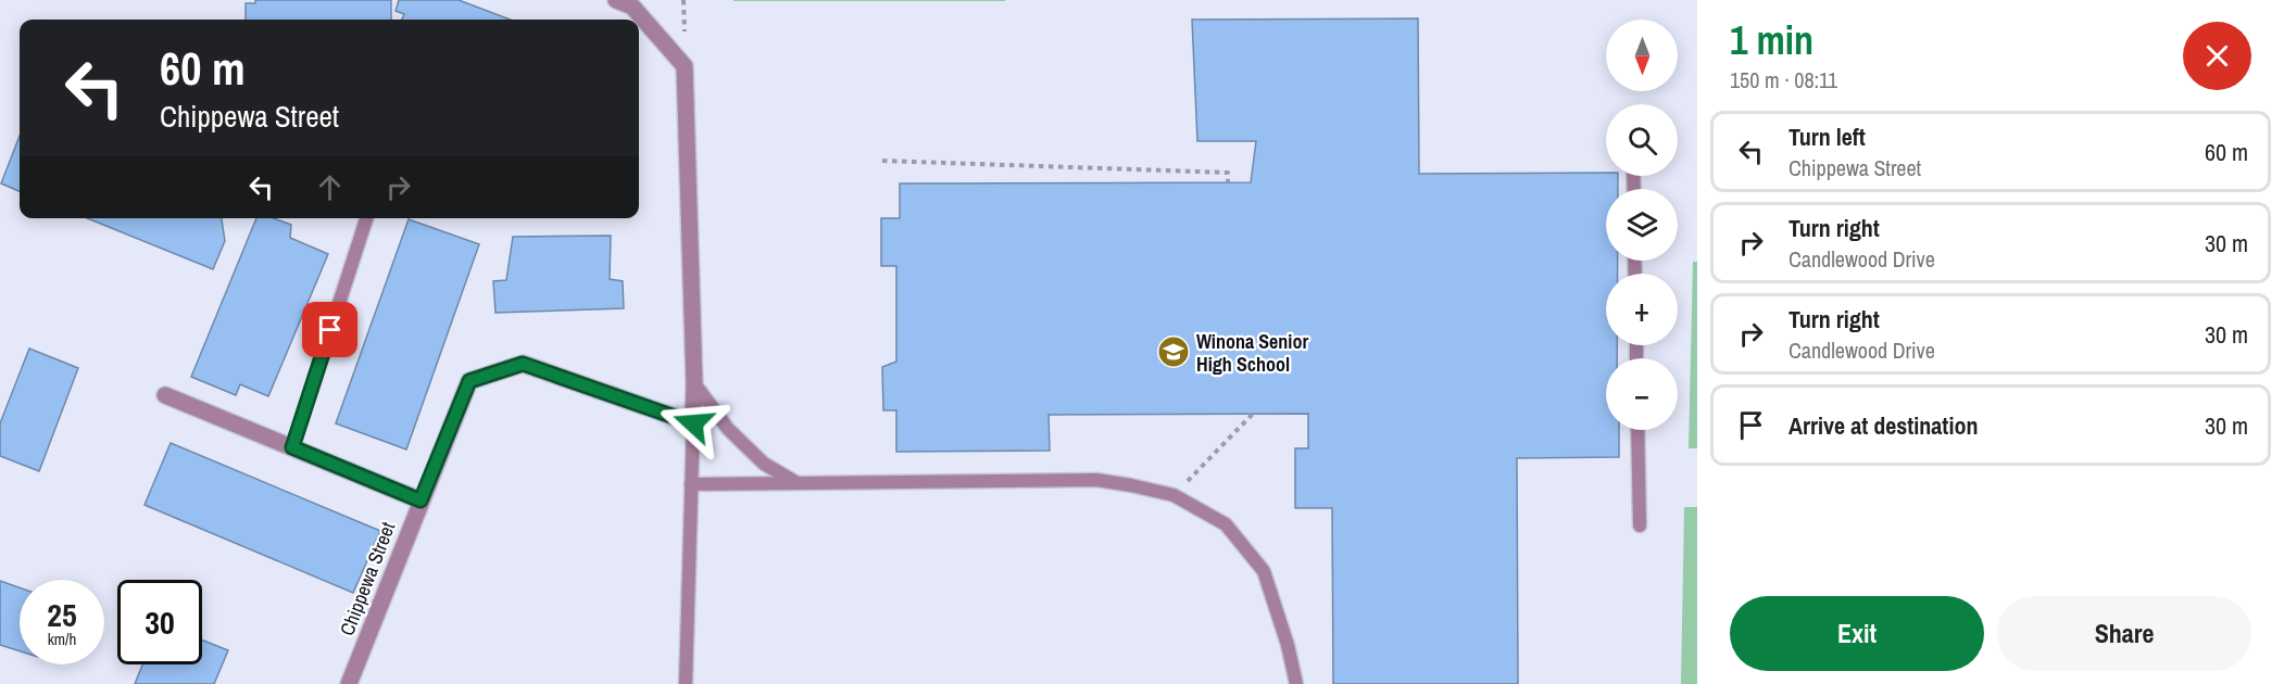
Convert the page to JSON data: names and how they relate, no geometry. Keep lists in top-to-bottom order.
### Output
{
  "streets": {
    "street": ["Chippewa Street"]
  },
  "places": {
    "school or university": ["Winona Senior High School"]
  },
  "north": "bottom",
  "page": {
    "heading": ["1 min", "150 m · 08:11"],
    "map_buttons": ["+", "−"],
    "turn": ["60 m", "Chippewa Street"],
    "list": [
      {
        "name": "Turn left",
        "note": "Chippewa Street",
        "value": "60 m"
      },
      {
        "name": "Turn right",
        "note": "Candlewood Drive",
        "value": "30 m"
      },
      {
        "name": "Turn right",
        "note": "Candlewood Drive",
        "value": "30 m"
      },
      {
        "name": "Arrive at destination",
        "value": "30 m"
      }
    ],
    "speed": "25 km/h",
    "limit": "30",
    "buttons": ["Exit", "Share"]
  }
}
